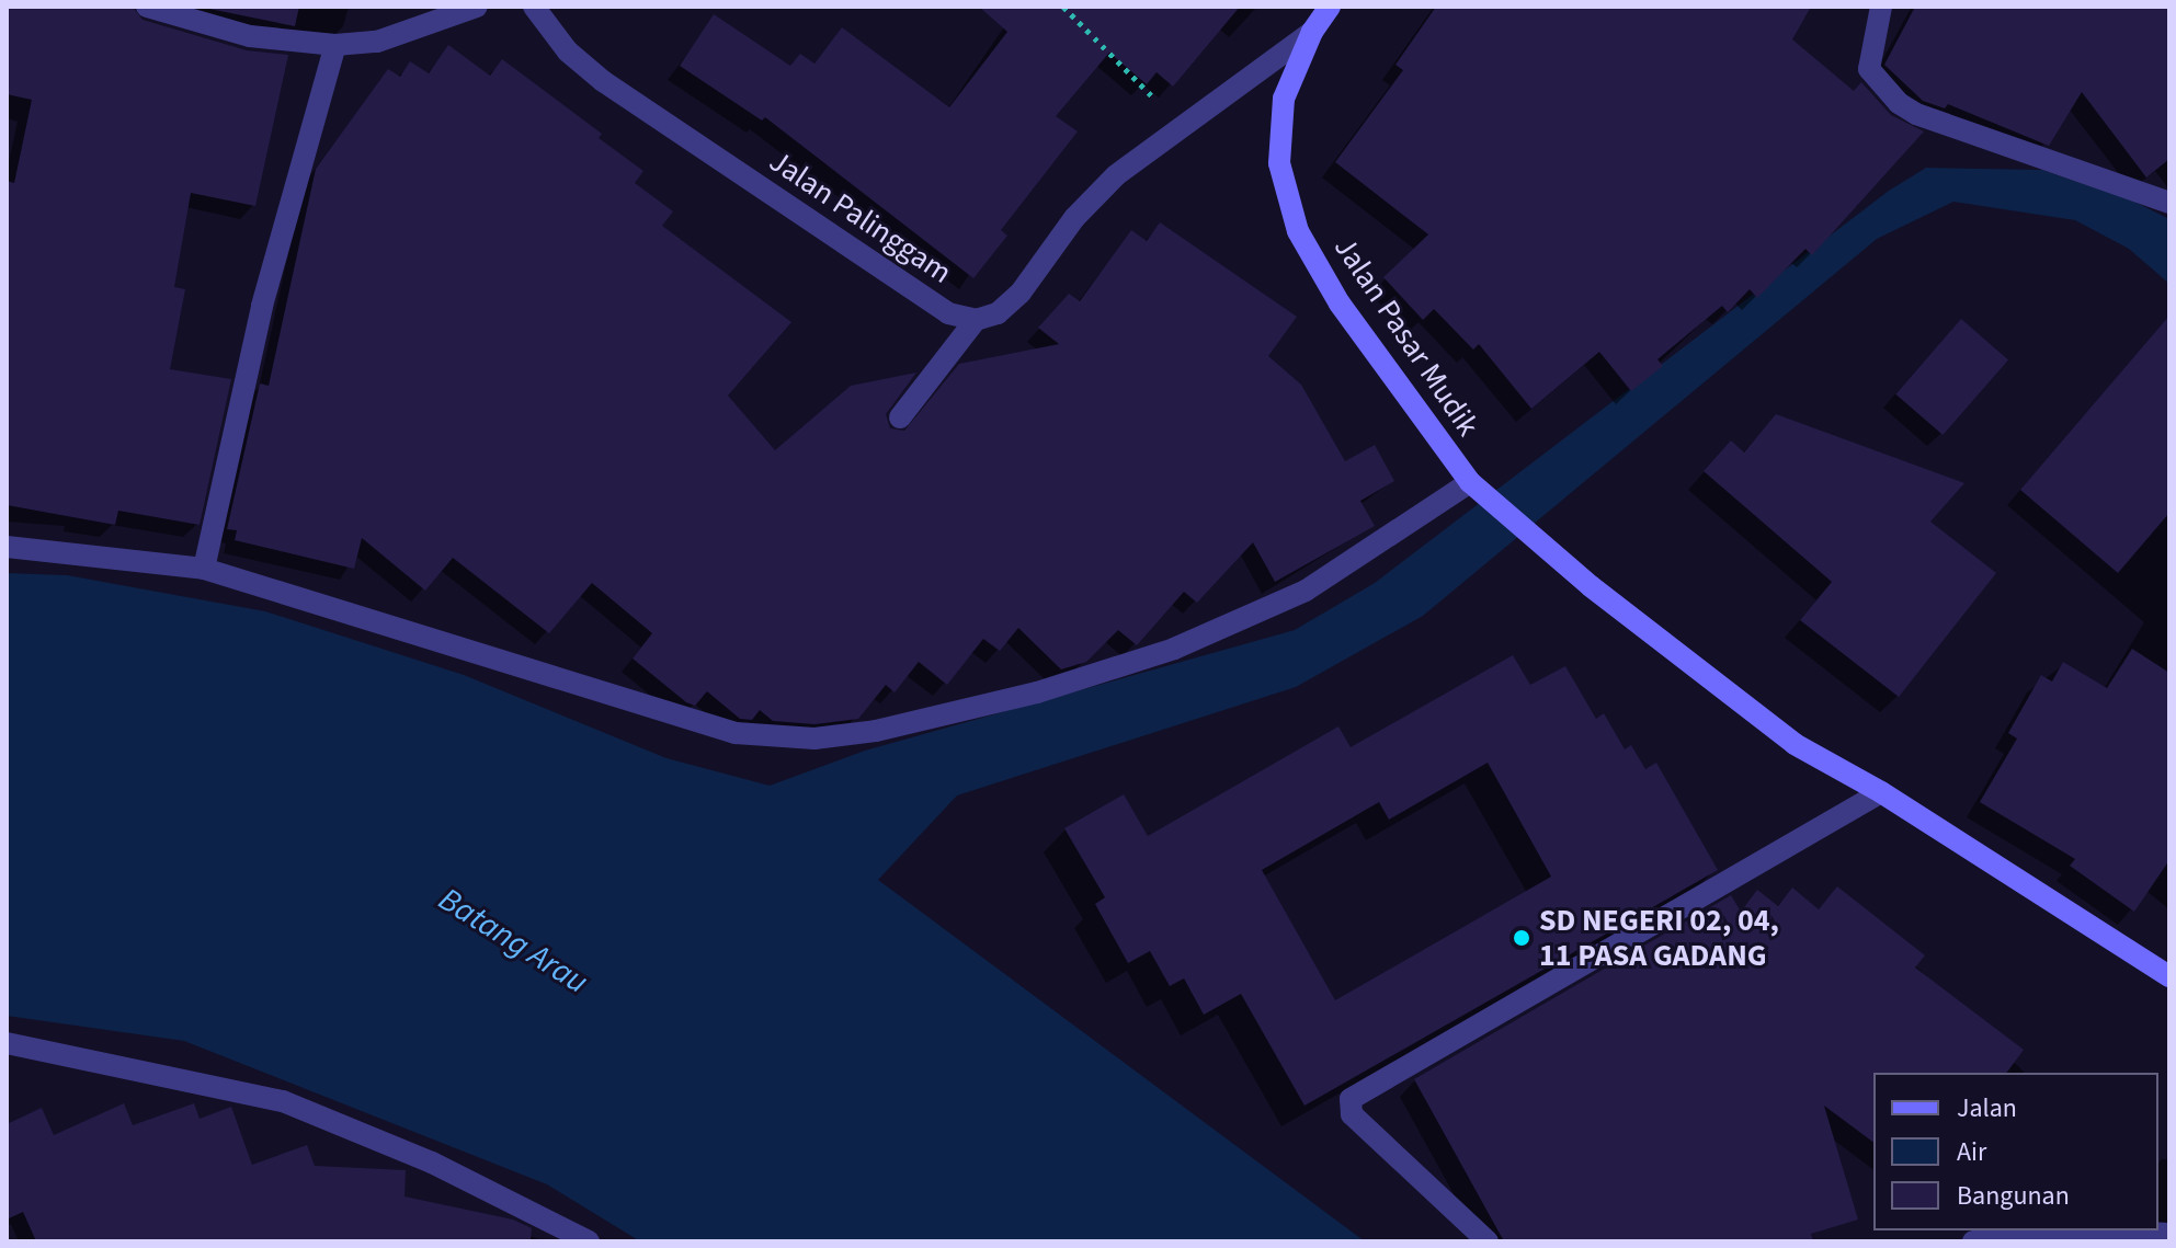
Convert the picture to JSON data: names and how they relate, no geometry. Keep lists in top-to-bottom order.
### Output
{
  "streets": {
    "main road": ["Jalan Pasar Mudik"],
    "street": ["Jalan Palinggam"]
  },
  "water": ["Batang Arau"],
  "places": ["SD NEGERI 02, 04, 11 PASA GADANG"],
  "legend": ["Jalan", "Air", "Bangunan"]
}
